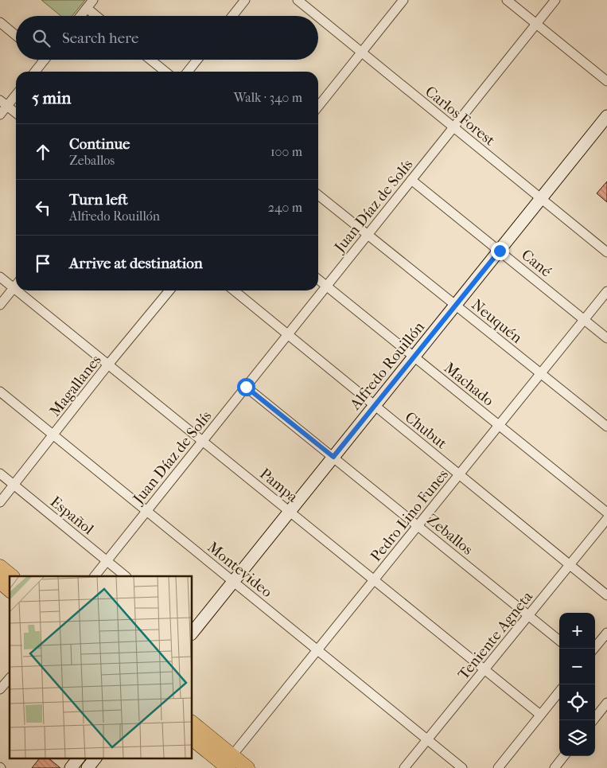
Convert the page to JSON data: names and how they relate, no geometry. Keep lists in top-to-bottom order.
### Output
{
  "streets": {
    "street": [
      "Carlos Forest",
      "Juan Díaz de Solís",
      "Cané",
      "Neuquén",
      "Alfredo Rouillón",
      "Machado",
      "Magallanes",
      "Chubut",
      "Pampa",
      "Español",
      "Pedro Lino Funes",
      "Zeballos",
      "Montevideo",
      "Teniente Agneta"
    ]
  },
  "crossings": [
    ["Carlos Forest", "Juan Díaz de Solís"],
    ["Carlos Forest", "Alfredo Rouillón"],
    ["Juan Díaz de Solís", "Cané"],
    ["Juan Díaz de Solís", "Neuquén"],
    ["Juan Díaz de Solís", "Machado"],
    ["Juan Díaz de Solís", "Chubut"],
    ["Juan Díaz de Solís", "Pampa"],
    ["Juan Díaz de Solís", "Español"],
    ["Juan Díaz de Solís", "Zeballos"],
    ["Juan Díaz de Solís", "Montevideo"],
    ["Cané", "Alfredo Rouillón"],
    ["Cané", "Pedro Lino Funes"],
    ["Neuquén", "Alfredo Rouillón"],
    ["Neuquén", "Pedro Lino Funes"],
    ["Alfredo Rouillón", "Machado"],
    ["Alfredo Rouillón", "Chubut"],
    ["Alfredo Rouillón", "Pampa"],
    ["Alfredo Rouillón", "Zeballos"],
    ["Alfredo Rouillón", "Montevideo"],
    ["Machado", "Pedro Lino Funes"],
    ["Magallanes", "Pampa"],
    ["Magallanes", "Español"],
    ["Magallanes", "Montevideo"],
    ["Chubut", "Pedro Lino Funes"],
    ["Chubut", "Teniente Agneta"],
    ["Pampa", "Pedro Lino Funes"],
    ["Pampa", "Teniente Agneta"],
    ["Pedro Lino Funes", "Zeballos"],
    ["Pedro Lino Funes", "Montevideo"],
    ["Zeballos", "Teniente Agneta"],
    ["Montevideo", "Teniente Agneta"]
  ],
  "page": {
    "search": "Search here",
    "heading": ["5 min", "Walk · 340 m"],
    "list": [
      ["Continue", "Zeballos", "100 m"],
      ["Turn left", "Alfredo Rouillón", "240 m"],
      "Arrive at destination"
    ],
    "map_buttons": ["+", "−"]
  }
}
